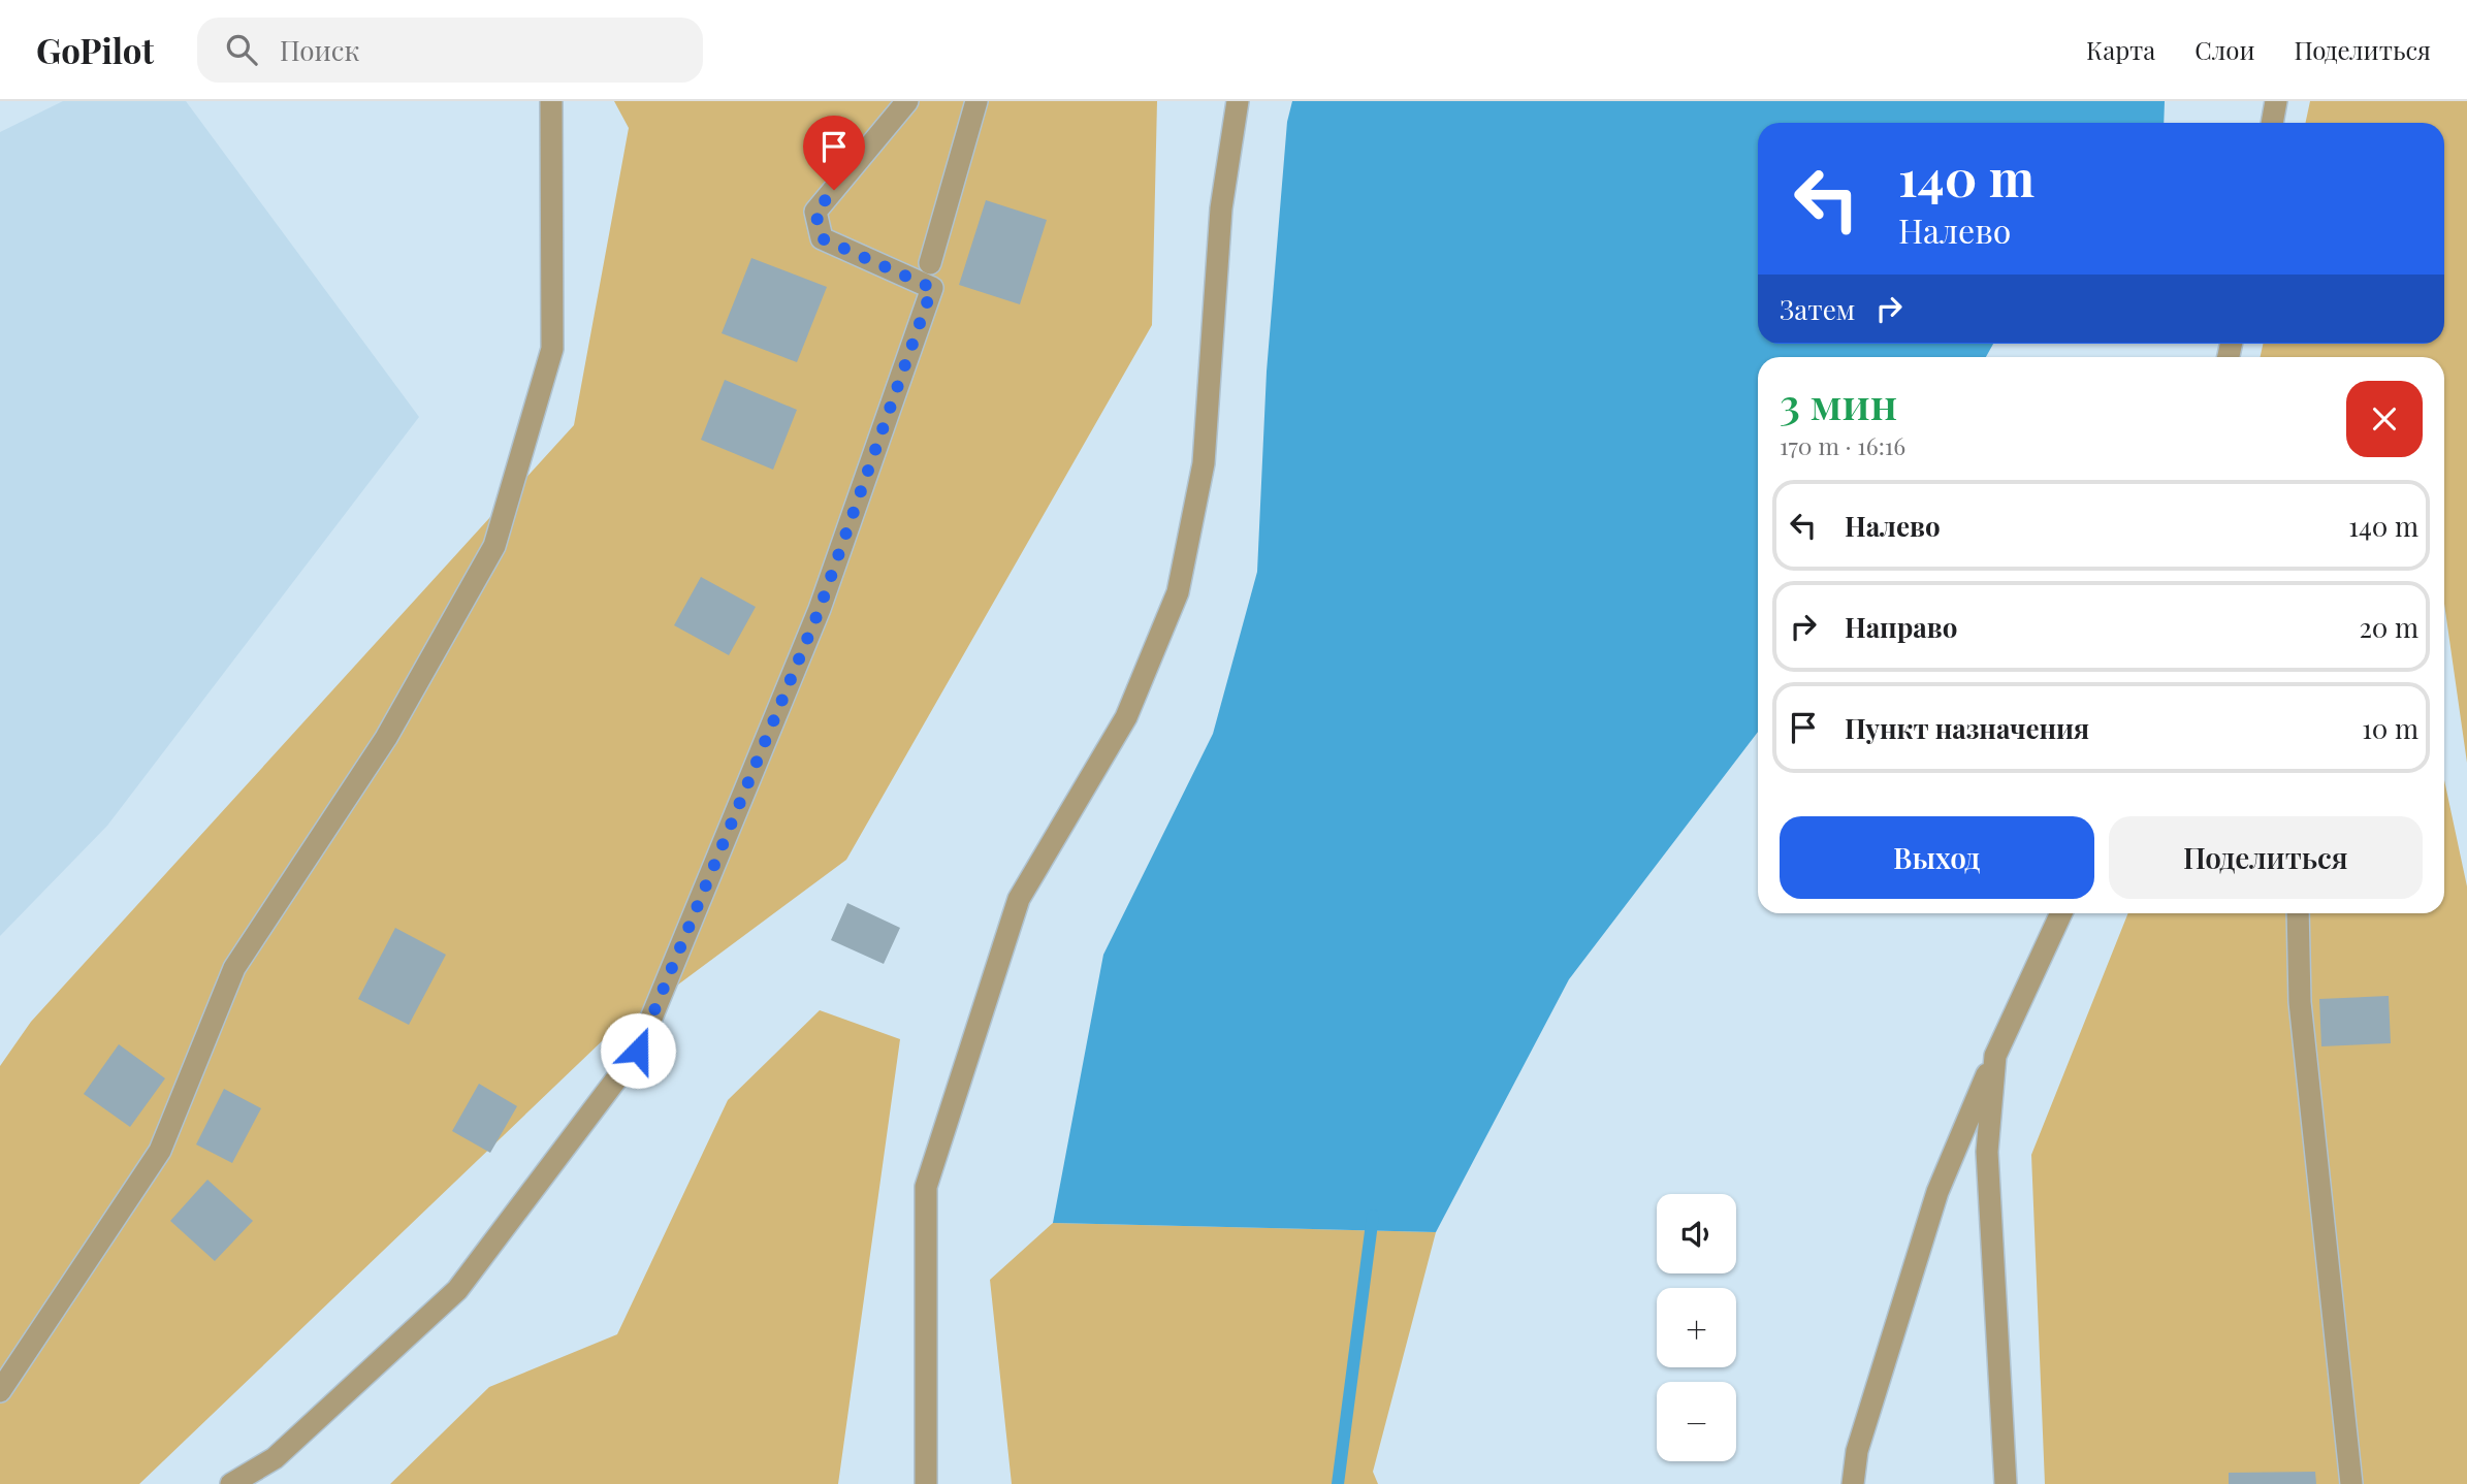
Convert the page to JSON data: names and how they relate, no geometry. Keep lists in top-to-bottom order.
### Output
{
  "page": {
    "header": "GoPilot",
    "search": "Поиск",
    "nav": ["Карта", "Слои", "Поделиться"],
    "turn": ["140 m", "Налево"],
    "then": "Затем",
    "heading": ["3 мин", "170 m · 16:16"],
    "list": [
      {
        "name": "Налево",
        "value": "140 m"
      },
      {
        "name": "Направо",
        "value": "20 m"
      },
      {
        "name": "Пункт назначения",
        "value": "10 m"
      }
    ],
    "buttons": ["Выход", "Поделиться"],
    "map_buttons": ["+", "−"]
  }
}
